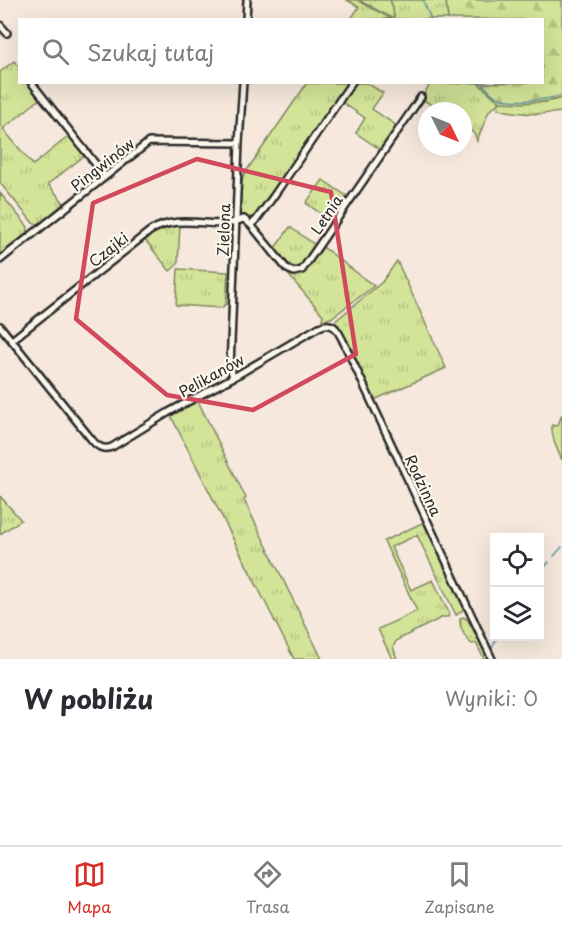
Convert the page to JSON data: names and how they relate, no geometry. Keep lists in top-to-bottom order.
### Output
{
  "streets": {
    "street": [
      "Pingwinów",
      "Letnia",
      "Zielona",
      "Czajki",
      "Pelikanów",
      "Rodzinna"
    ]
  },
  "crossings": [
    ["Pingwinów", "Zielona"],
    ["Zielona", "Czajki"],
    ["Zielona", "Pelikanów"],
    ["Czajki", "Pelikanów"],
    ["Pelikanów", "Rodzinna"]
  ],
  "north": "bottom right",
  "page": {
    "search": "Szukaj tutaj",
    "heading": ["W pobliżu", "Wyniki: 0"],
    "nav": ["Mapa", "Trasa", "Zapisane"]
  }
}
